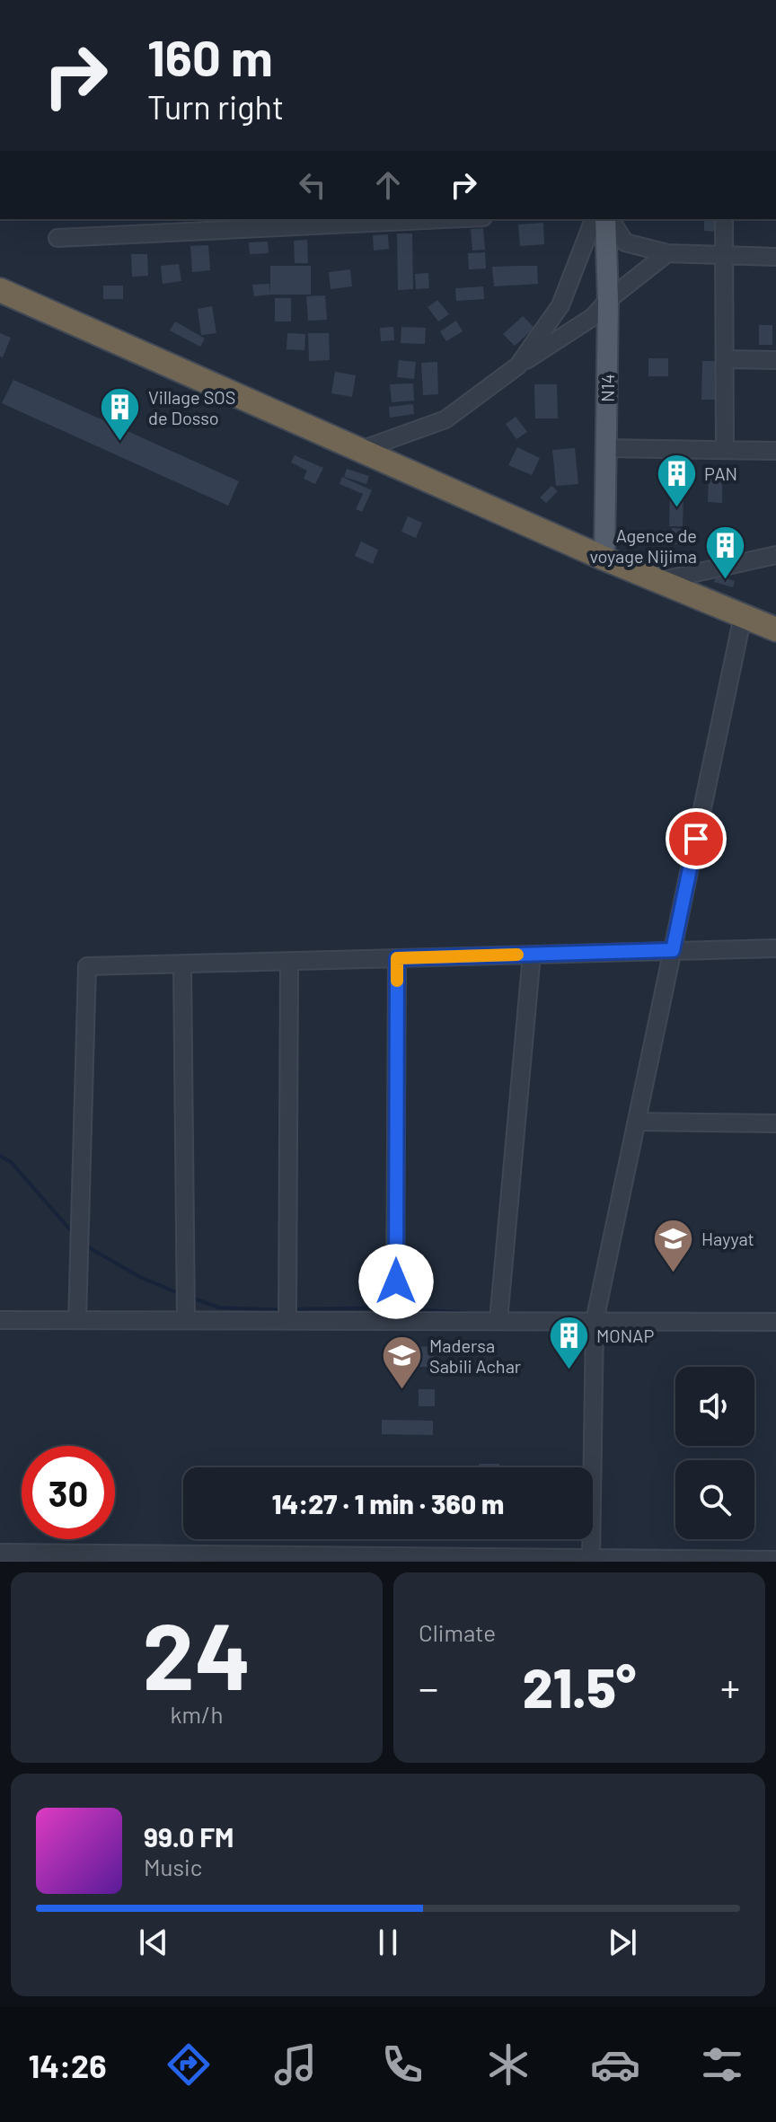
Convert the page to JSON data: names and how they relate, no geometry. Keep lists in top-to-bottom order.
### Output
{
  "streets": {
    "main road": ["N14"]
  },
  "places": {
    "building": [
      "Village SOS de Dosso",
      "PAN",
      "Agence de voyage Nijima",
      "MONAP"
    ],
    "school or university": ["Hayyat", "Madersa Sabili Achar"]
  },
  "page": {
    "turn": ["160 m", "Turn right"],
    "limit": "30",
    "trip": "14:27 · 1 min · 360 m",
    "tile": [
      ["24", "km/h"],
      "Climate"
    ],
    "heat": ["−", "21.5°", "+"],
    "song": ["99.0 FM", "Music"],
    "tabs": "14:26"
  }
}
